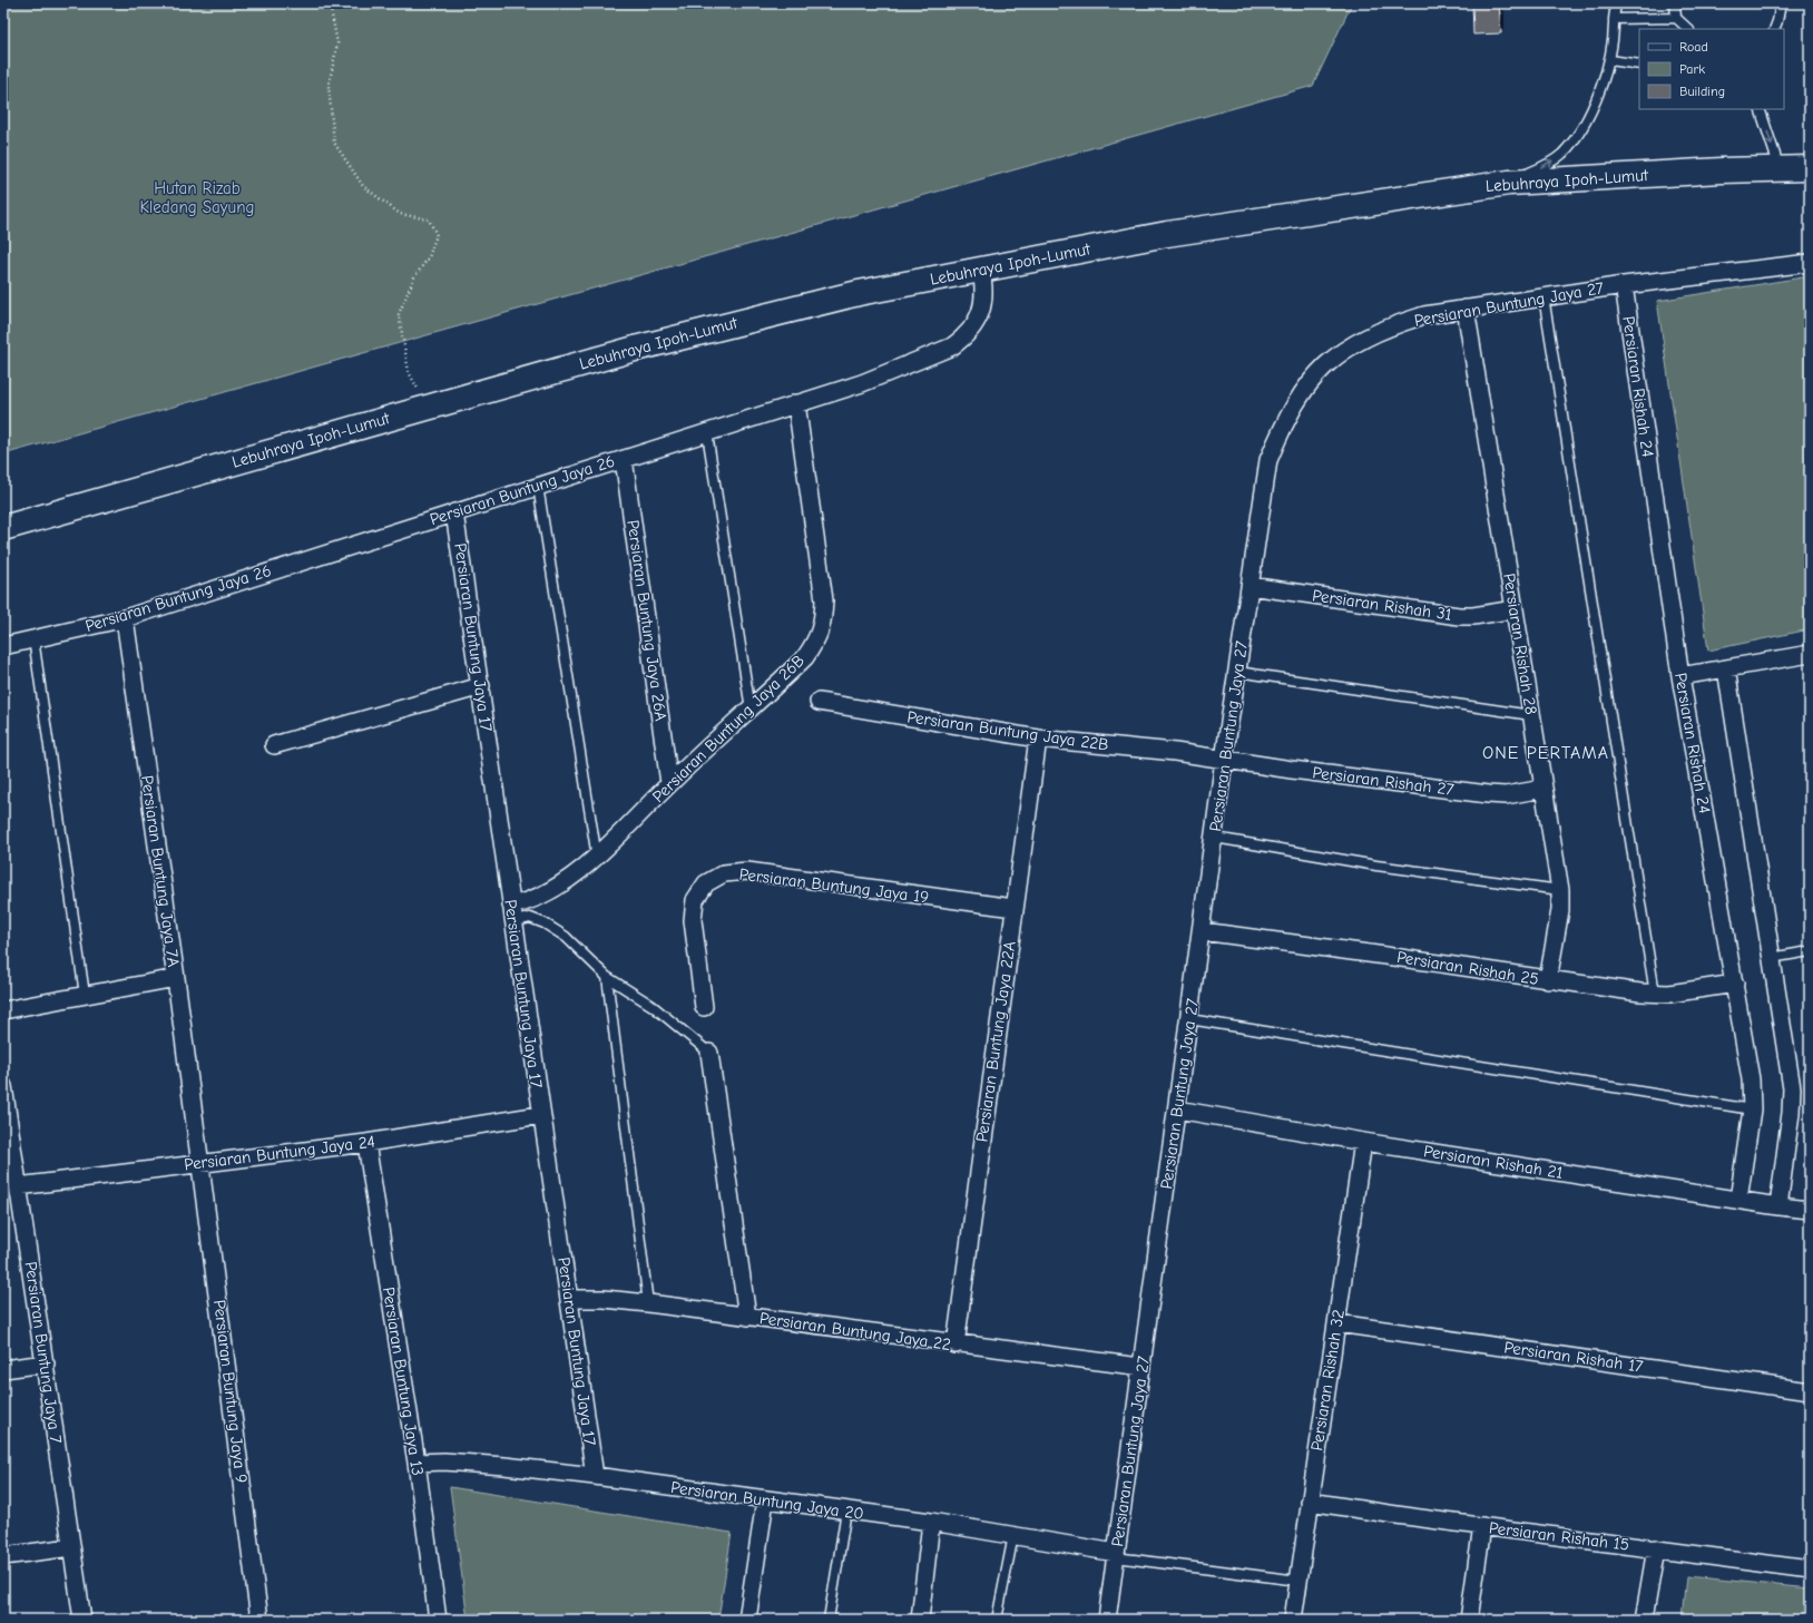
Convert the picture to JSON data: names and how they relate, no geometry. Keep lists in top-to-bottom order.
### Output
{
  "streets": {
    "highway": ["Lebuhraya Ipoh-Lumut"],
    "street": [
      "Persiaran Buntung Jaya 27",
      "Persiaran Rishah 24",
      "Persiaran Buntung Jaya 26",
      "Persiaran Rishah 31",
      "Persiaran Buntung Jaya 26A",
      "Persiaran Buntung Jaya 17",
      "Persiaran Rishah 28",
      "Persiaran Buntung Jaya 26B",
      "Persiaran Buntung Jaya 22B",
      "Persiaran Rishah 27",
      "Persiaran Buntung Jaya 7A",
      "Persiaran Buntung Jaya 19",
      "Persiaran Rishah 25",
      "Persiaran Buntung Jaya 22A",
      "Persiaran Buntung Jaya 24",
      "Persiaran Rishah 21",
      "Persiaran Buntung Jaya 22",
      "Persiaran Buntung Jaya 7",
      "Persiaran Rishah 17",
      "Persiaran Rishah 32",
      "Persiaran Buntung Jaya 13",
      "Persiaran Buntung Jaya 9",
      "Persiaran Buntung Jaya 20",
      "Persiaran Rishah 15"
    ]
  },
  "crossings": [
    ["Lebuhraya Ipoh-Lumut", "Persiaran Buntung Jaya 26"],
    ["Persiaran Buntung Jaya 27", "Persiaran Rishah 24"],
    ["Persiaran Buntung Jaya 27", "Persiaran Rishah 31"],
    ["Persiaran Buntung Jaya 27", "Persiaran Rishah 28"],
    ["Persiaran Buntung Jaya 27", "Persiaran Buntung Jaya 22B"],
    ["Persiaran Buntung Jaya 27", "Persiaran Rishah 27"],
    ["Persiaran Buntung Jaya 27", "Persiaran Rishah 25"],
    ["Persiaran Buntung Jaya 27", "Persiaran Rishah 21"],
    ["Persiaran Buntung Jaya 27", "Persiaran Buntung Jaya 22"],
    ["Persiaran Buntung Jaya 27", "Persiaran Buntung Jaya 20"],
    ["Persiaran Rishah 24", "Persiaran Rishah 25"],
    ["Persiaran Rishah 24", "Persiaran Rishah 21"],
    ["Persiaran Buntung Jaya 26", "Persiaran Buntung Jaya 26A"],
    ["Persiaran Buntung Jaya 26", "Persiaran Buntung Jaya 17"],
    ["Persiaran Buntung Jaya 26", "Persiaran Buntung Jaya 26B"],
    ["Persiaran Buntung Jaya 26", "Persiaran Buntung Jaya 7A"],
    ["Persiaran Rishah 31", "Persiaran Rishah 28"],
    ["Persiaran Buntung Jaya 26A", "Persiaran Buntung Jaya 26B"],
    ["Persiaran Buntung Jaya 17", "Persiaran Buntung Jaya 26B"],
    ["Persiaran Buntung Jaya 17", "Persiaran Buntung Jaya 24"],
    ["Persiaran Buntung Jaya 17", "Persiaran Buntung Jaya 22"],
    ["Persiaran Buntung Jaya 17", "Persiaran Buntung Jaya 20"],
    ["Persiaran Rishah 28", "Persiaran Rishah 27"],
    ["Persiaran Rishah 28", "Persiaran Rishah 25"],
    ["Persiaran Buntung Jaya 22B", "Persiaran Rishah 27"],
    ["Persiaran Buntung Jaya 22B", "Persiaran Buntung Jaya 22A"],
    ["Persiaran Buntung Jaya 7A", "Persiaran Buntung Jaya 9"],
    ["Persiaran Buntung Jaya 19", "Persiaran Buntung Jaya 22A"],
    ["Persiaran Buntung Jaya 22A", "Persiaran Buntung Jaya 22"],
    ["Persiaran Buntung Jaya 24", "Persiaran Buntung Jaya 7"],
    ["Persiaran Buntung Jaya 24", "Persiaran Buntung Jaya 13"],
    ["Persiaran Buntung Jaya 24", "Persiaran Buntung Jaya 9"],
    ["Persiaran Rishah 21", "Persiaran Rishah 32"],
    ["Persiaran Rishah 17", "Persiaran Rishah 32"],
    ["Persiaran Rishah 32", "Persiaran Buntung Jaya 20"],
    ["Persiaran Rishah 32", "Persiaran Rishah 15"],
    ["Persiaran Buntung Jaya 13", "Persiaran Buntung Jaya 20"]
  ],
  "districts": ["ONE PERTAMA"],
  "parks": ["Hutan Rizab Kledang Sayung"],
  "legend": ["Road", "Park", "Building"]
}
